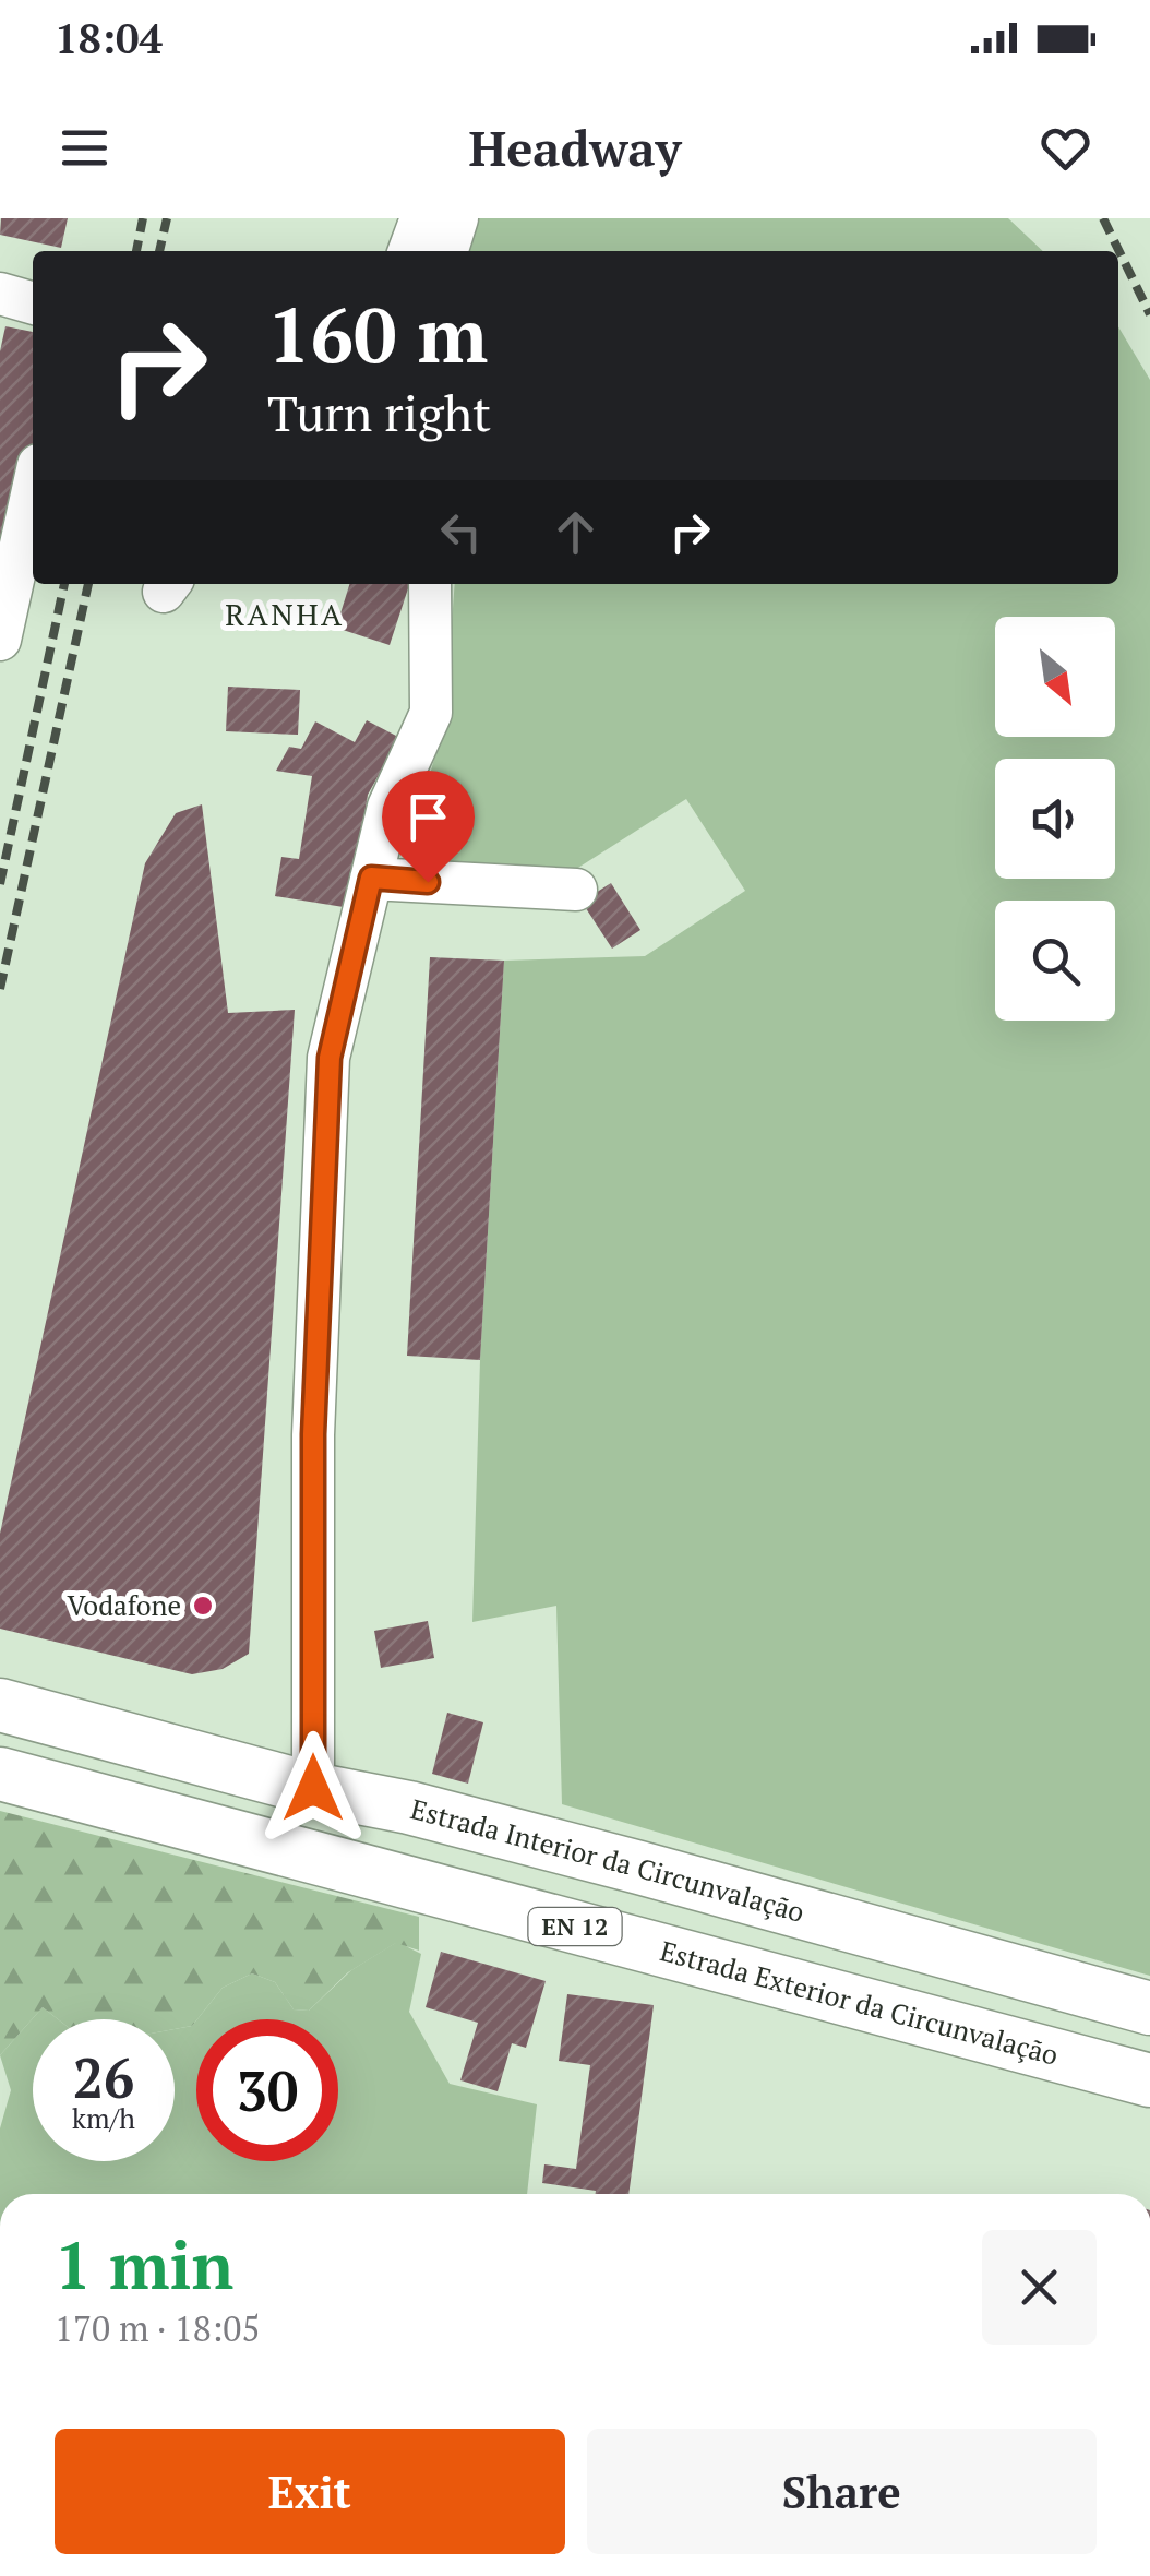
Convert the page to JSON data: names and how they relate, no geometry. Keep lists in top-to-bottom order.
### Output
{
  "streets": {
    "main road": ["Estrada Interior da Circunvalação", "EN 12", "Estrada Exterior da Circunvalação"]
  },
  "districts": ["RANHA"],
  "places": ["Vodafone"],
  "north": "bottom right",
  "page": {
    "status": "18:04",
    "header": "Headway",
    "turn": ["160 m", "Turn right"],
    "speed": "26 km/h",
    "limit": "30",
    "heading": ["1 min", "170 m · 18:05"],
    "buttons": ["Exit", "Share"]
  }
}
